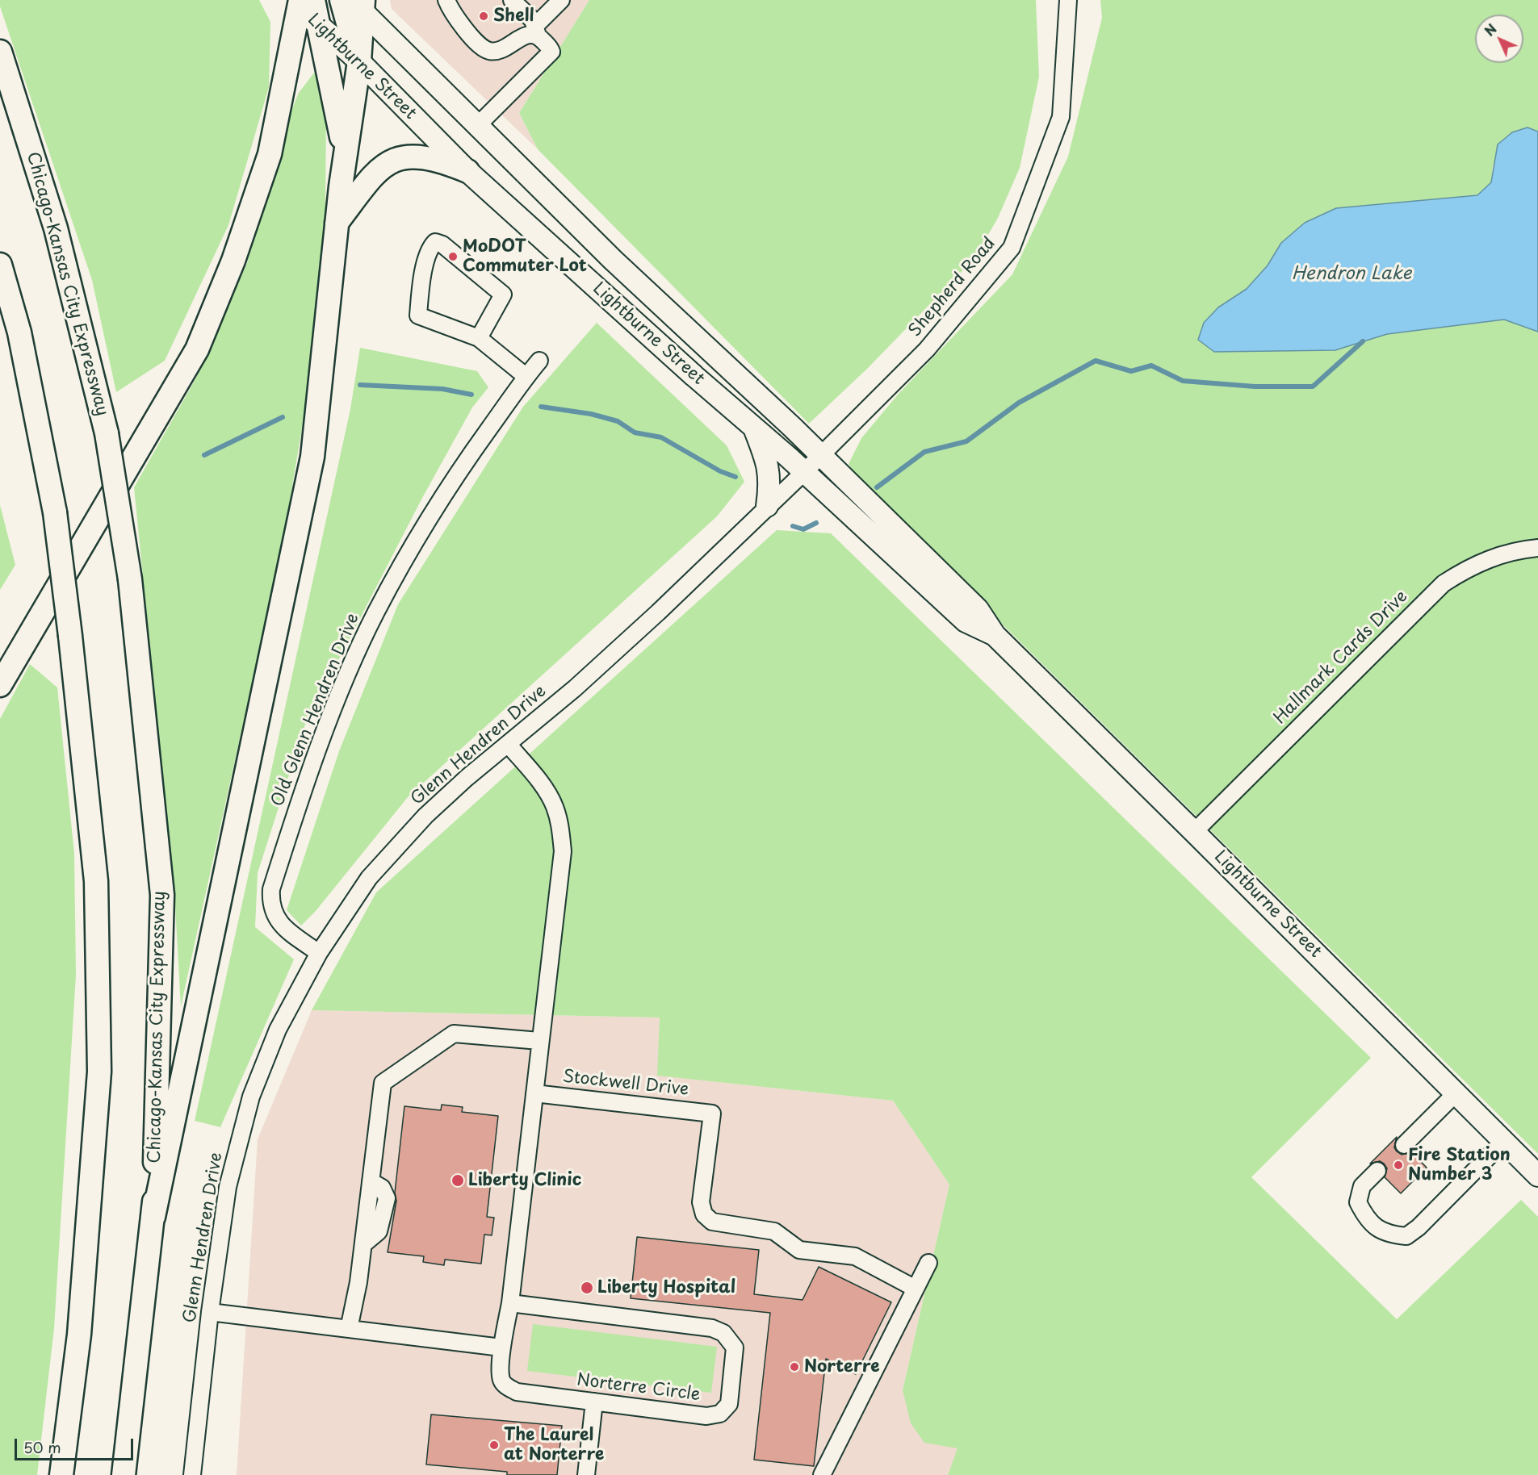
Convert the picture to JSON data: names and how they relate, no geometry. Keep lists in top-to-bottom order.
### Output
{
  "streets": {
    "highway": ["Chicago-Kansas City Expressway"],
    "main road": ["Lightburne Street"],
    "street": [
      "Shepherd Road",
      "Hallmark Cards Drive",
      "Old Glenn Hendren Drive",
      "Glenn Hendren Drive",
      "Stockwell Drive",
      "Norterre Circle"
    ]
  },
  "crossings": [
    ["Lightburne Street", "Shepherd Road"],
    ["Lightburne Street", "Hallmark Cards Drive"],
    ["Lightburne Street", "Glenn Hendren Drive"],
    ["Shepherd Road", "Glenn Hendren Drive"],
    ["Old Glenn Hendren Drive", "Glenn Hendren Drive"]
  ],
  "water": ["Hendron Lake"],
  "places": [
    "Shell",
    "MoDOT Commuter Lot",
    "Fire Station Number 3",
    "Liberty Clinic",
    "Liberty Hospital",
    "Norterre",
    "The Laurel at Norterre"
  ],
  "scale_bar": "50 m",
  "north": "top left"
}
